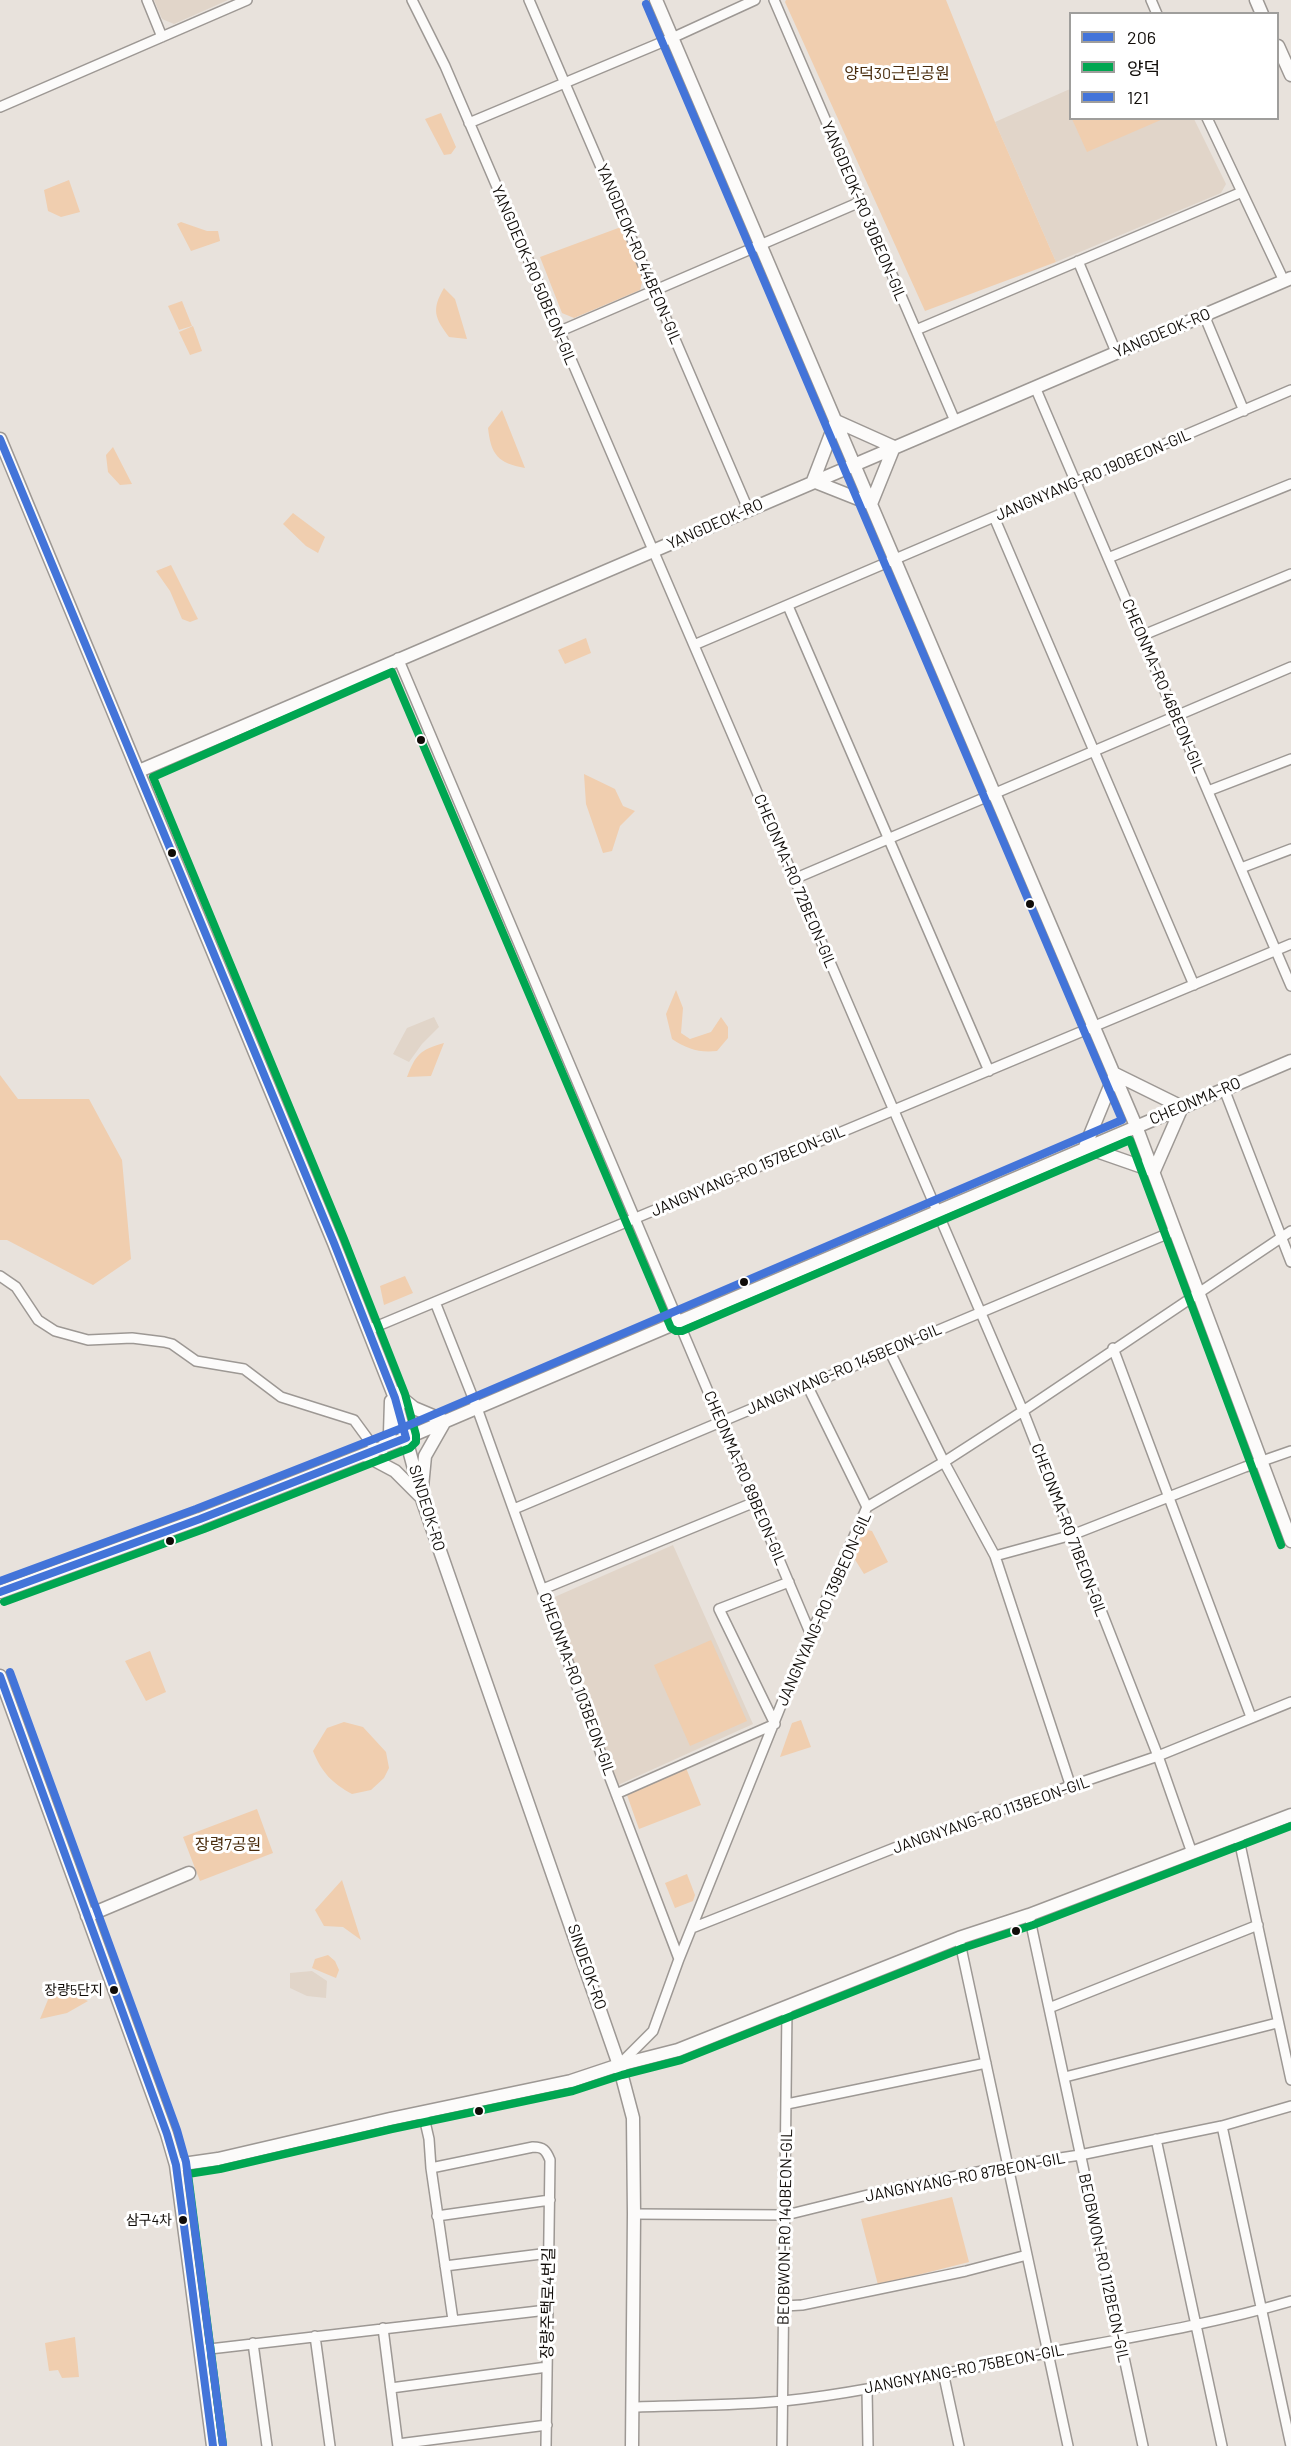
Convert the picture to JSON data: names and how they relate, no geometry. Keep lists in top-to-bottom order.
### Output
{
  "streets": {
    "street": [
      "YANGDEOK-RO 30BEON-GIL",
      "YANGDEOK-RO 44BEON-GIL",
      "YANGDEOK-RO 50BEON-GIL",
      "YANGDEOK-RO",
      "JANGNYANG-RO 190BEON-GIL",
      "CHEONMA-RO 46BEON-GIL",
      "CHEONMA-RO 72BEON-GIL",
      "CHEONMA-RO",
      "JANGNYANG-RO 157BEON-GIL",
      "JANGNYANG-RO 145BEON-GIL",
      "CHEONMA-RO 89BEON-GIL",
      "SINDEOK-RO",
      "CHEONMA-RO 71BEON-GIL",
      "JANGNYANG-RO 139BEON-GIL",
      "CHEONMA-RO 103BEON-GIL",
      "JANGNYANG-RO 113BEON-GIL",
      "JANGNYANG-RO 87BEON-GIL",
      "BEOBWON-RO 140BEON-GIL",
      "BEOBWON-RO 112BEON-GIL",
      "장량주택로4번길",
      "JANGNYANG-RO 75BEON-GIL"
    ]
  },
  "crossings": [
    ["YANGDEOK-RO 30BEON-GIL", "YANGDEOK-RO"],
    ["YANGDEOK-RO 44BEON-GIL", "YANGDEOK-RO"],
    ["YANGDEOK-RO 50BEON-GIL", "YANGDEOK-RO"],
    ["YANGDEOK-RO 50BEON-GIL", "CHEONMA-RO 72BEON-GIL"],
    ["YANGDEOK-RO", "CHEONMA-RO 46BEON-GIL"],
    ["YANGDEOK-RO", "CHEONMA-RO 72BEON-GIL"],
    ["YANGDEOK-RO", "CHEONMA-RO 89BEON-GIL"],
    ["YANGDEOK-RO", "SINDEOK-RO"],
    ["JANGNYANG-RO 190BEON-GIL", "CHEONMA-RO 46BEON-GIL"],
    ["JANGNYANG-RO 190BEON-GIL", "CHEONMA-RO 72BEON-GIL"],
    ["CHEONMA-RO 46BEON-GIL", "JANGNYANG-RO 157BEON-GIL"],
    ["CHEONMA-RO 72BEON-GIL", "CHEONMA-RO"],
    ["CHEONMA-RO 72BEON-GIL", "JANGNYANG-RO 157BEON-GIL"],
    ["CHEONMA-RO 72BEON-GIL", "CHEONMA-RO 71BEON-GIL"],
    ["CHEONMA-RO", "CHEONMA-RO 89BEON-GIL"],
    ["CHEONMA-RO", "SINDEOK-RO"],
    ["CHEONMA-RO", "CHEONMA-RO 71BEON-GIL"],
    ["CHEONMA-RO", "CHEONMA-RO 103BEON-GIL"],
    ["JANGNYANG-RO 157BEON-GIL", "CHEONMA-RO 89BEON-GIL"],
    ["JANGNYANG-RO 157BEON-GIL", "SINDEOK-RO"],
    ["JANGNYANG-RO 157BEON-GIL", "CHEONMA-RO 103BEON-GIL"],
    ["JANGNYANG-RO 145BEON-GIL", "CHEONMA-RO 89BEON-GIL"],
    ["JANGNYANG-RO 145BEON-GIL", "CHEONMA-RO 71BEON-GIL"],
    ["JANGNYANG-RO 145BEON-GIL", "CHEONMA-RO 103BEON-GIL"],
    ["CHEONMA-RO 89BEON-GIL", "JANGNYANG-RO 139BEON-GIL"],
    ["SINDEOK-RO", "JANGNYANG-RO 139BEON-GIL"],
    ["SINDEOK-RO", "JANGNYANG-RO 87BEON-GIL"],
    ["SINDEOK-RO", "JANGNYANG-RO 75BEON-GIL"],
    ["CHEONMA-RO 71BEON-GIL", "JANGNYANG-RO 139BEON-GIL"],
    ["CHEONMA-RO 71BEON-GIL", "JANGNYANG-RO 113BEON-GIL"],
    ["JANGNYANG-RO 139BEON-GIL", "CHEONMA-RO 103BEON-GIL"],
    ["JANGNYANG-RO 139BEON-GIL", "JANGNYANG-RO 113BEON-GIL"],
    ["JANGNYANG-RO 87BEON-GIL", "BEOBWON-RO 140BEON-GIL"],
    ["JANGNYANG-RO 87BEON-GIL", "BEOBWON-RO 112BEON-GIL"],
    ["BEOBWON-RO 140BEON-GIL", "JANGNYANG-RO 75BEON-GIL"],
    ["BEOBWON-RO 112BEON-GIL", "JANGNYANG-RO 75BEON-GIL"]
  ],
  "parks": ["양덕30근린공원", "장령7공원"],
  "places": ["장량5단지", "삼구4차"],
  "lines": ["transit line 121", "transit line 206", "transit line 양덕"],
  "legend": ["206", "양덕", "121"]
}
